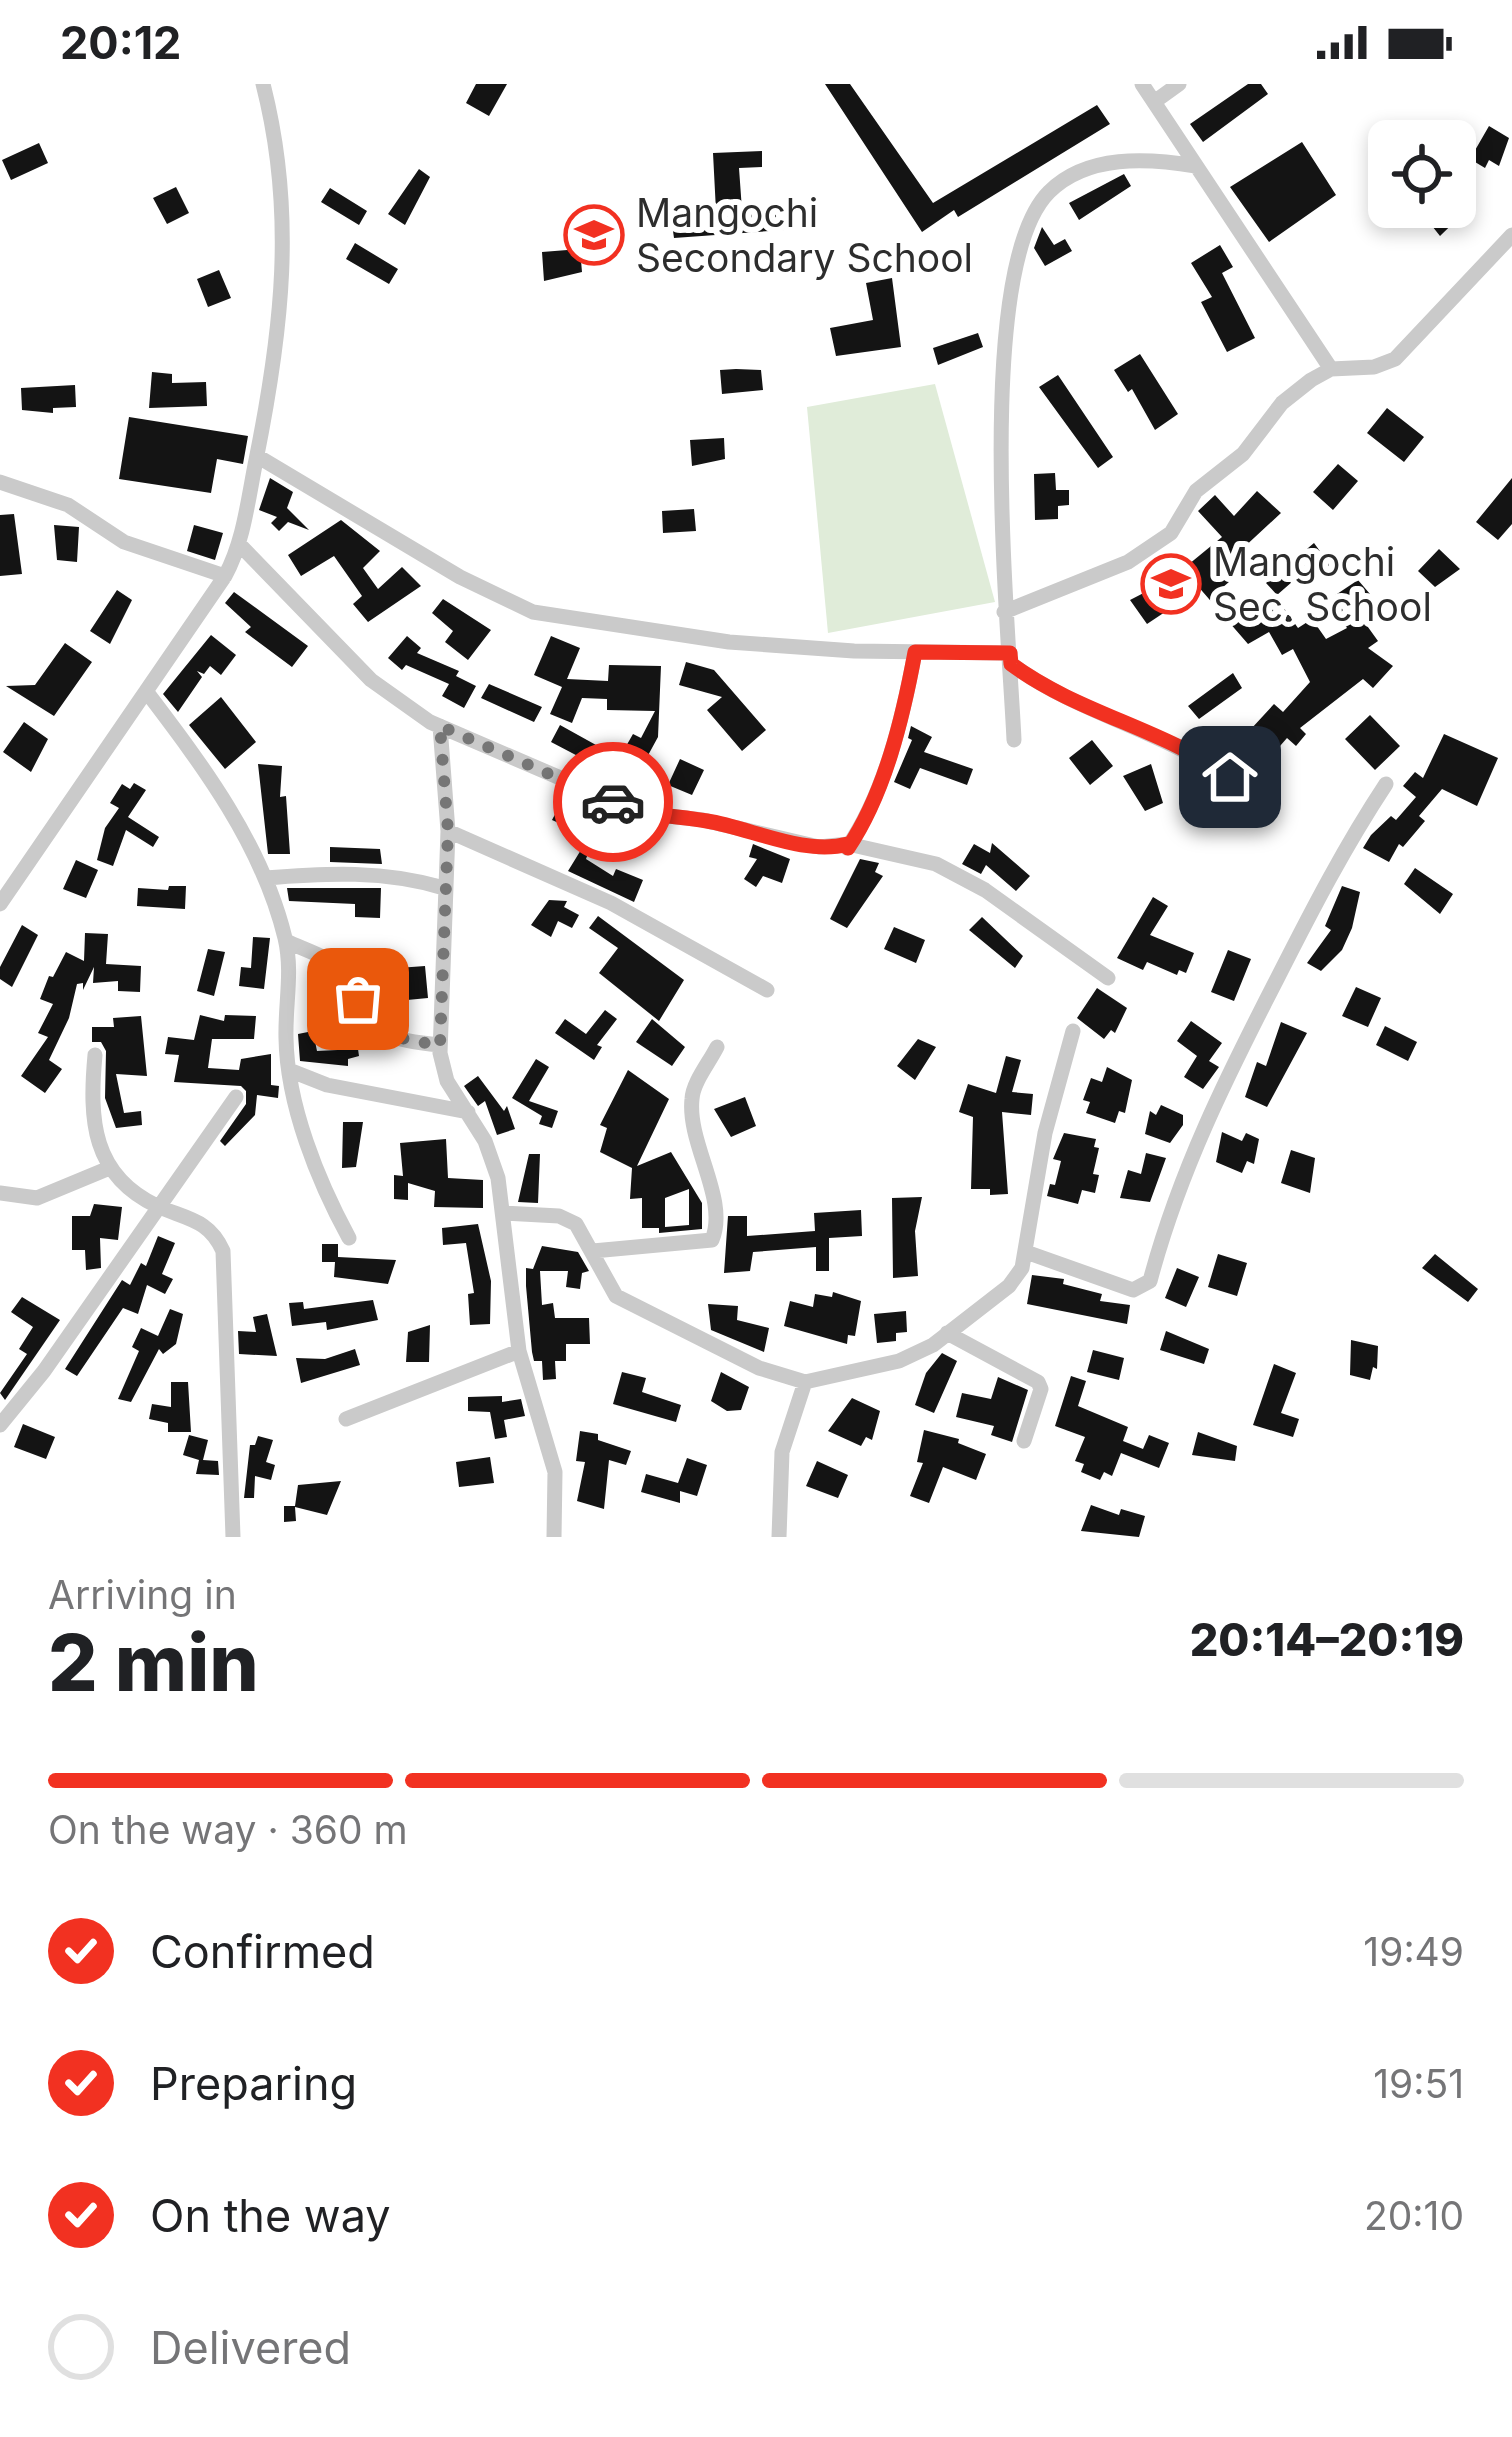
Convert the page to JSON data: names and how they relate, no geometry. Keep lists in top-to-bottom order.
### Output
{
  "places": {
    "school or university": ["Mangochi Secondary School", "Mangochi Sec. School"]
  },
  "page": {
    "status": "20:12",
    "heading": ["2 min", "Arriving in", "20:14–20:19"],
    "bar": "On the way · 360 m",
    "list": [
      ["Confirmed", "19:49"],
      ["Preparing", "19:51"],
      ["On the way", "20:10"],
      "Delivered"
    ]
  }
}
